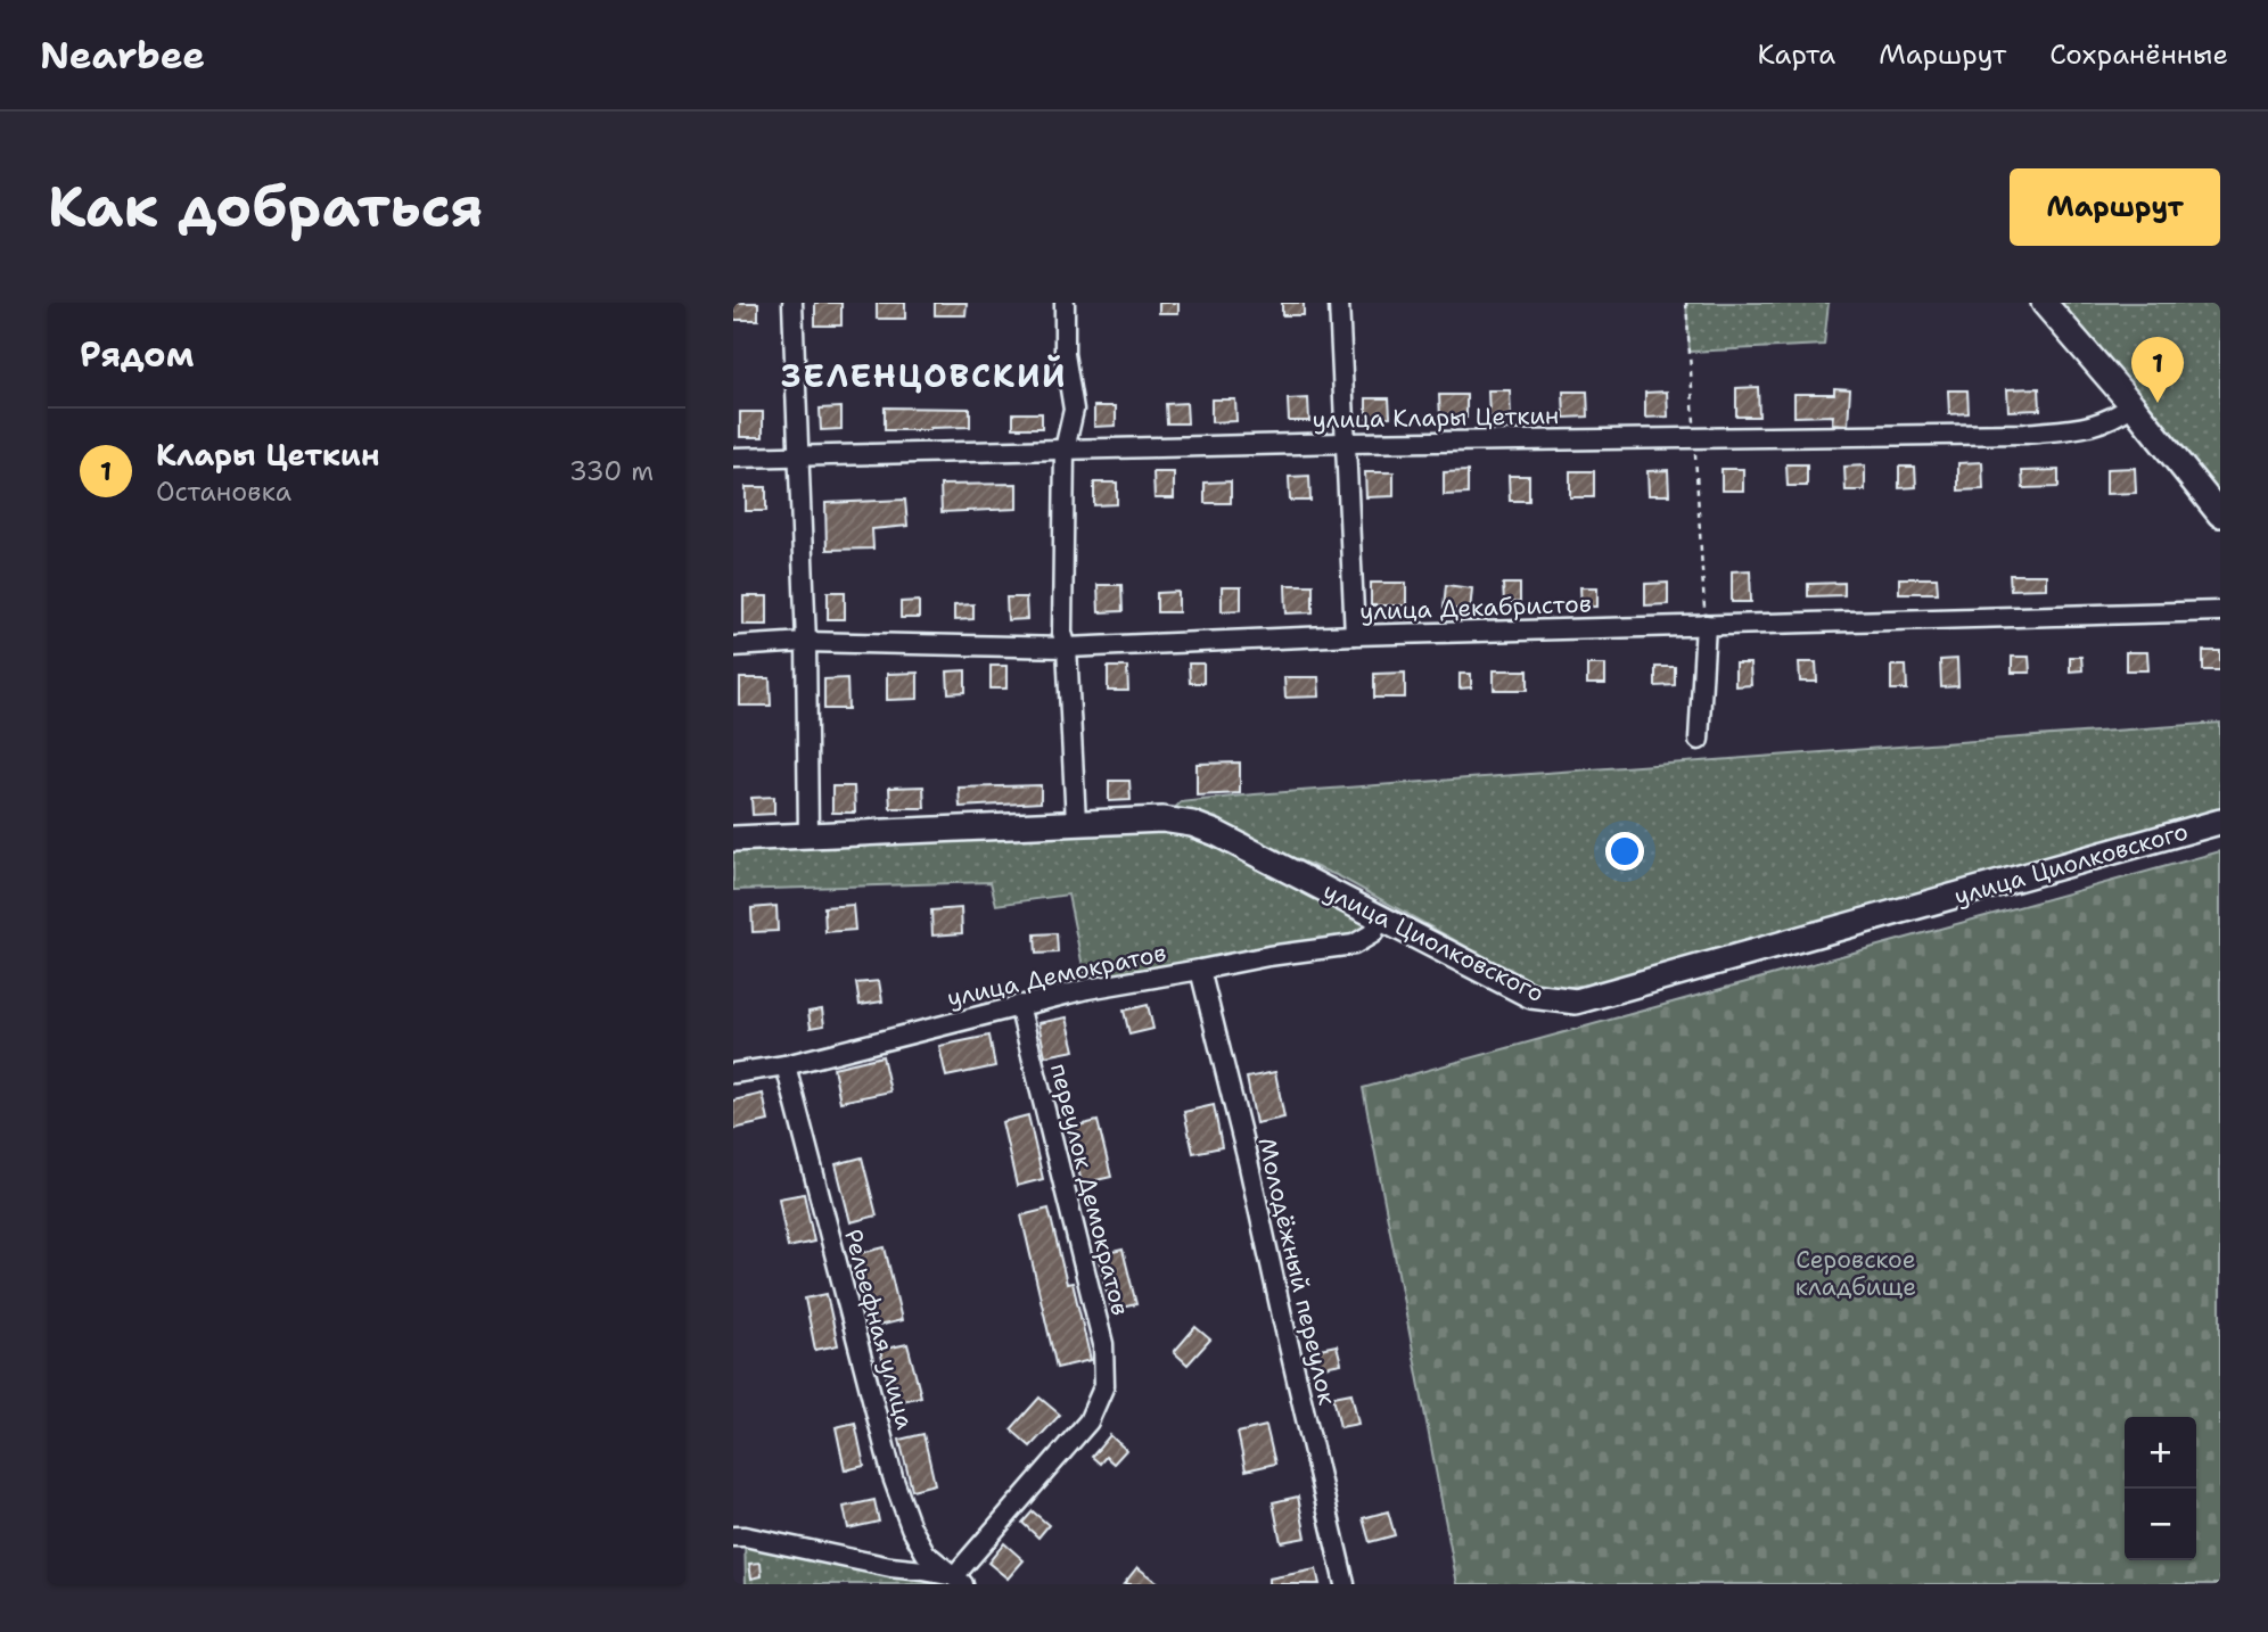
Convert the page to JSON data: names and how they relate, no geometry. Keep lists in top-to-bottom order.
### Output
{
  "streets": {
    "main road": ["улица Циолковского"],
    "street": [
      "улица Клары Цеткин",
      "улица Декабристов",
      "улица Демократов",
      "переулок Демократов",
      "Молодёжный переулок",
      "Рельефная улица"
    ]
  },
  "crossings": [
    ["улица Циолковского", "улица Демократов"],
    ["улица Демократов", "переулок Демократов"],
    ["улица Демократов", "Молодёжный переулок"],
    ["улица Демократов", "Рельефная улица"],
    ["переулок Демократов", "Рельефная улица"]
  ],
  "districts": ["ЗЕЛЕНЦОВСКИЙ"],
  "parks": ["Серовское кладбище"],
  "page": {
    "header": "Nearbee",
    "nav": ["Карта", "Маршрут", "Сохранённые"],
    "buttons": "Маршрут",
    "title": "Как добраться",
    "heading": "Рядом",
    "pins": "1",
    "list": [
      {
        "mark": "1",
        "name": "Клары Цеткин",
        "note": "Остановка",
        "value": "330 m"
      }
    ],
    "map_buttons": ["+", "−"]
  }
}
